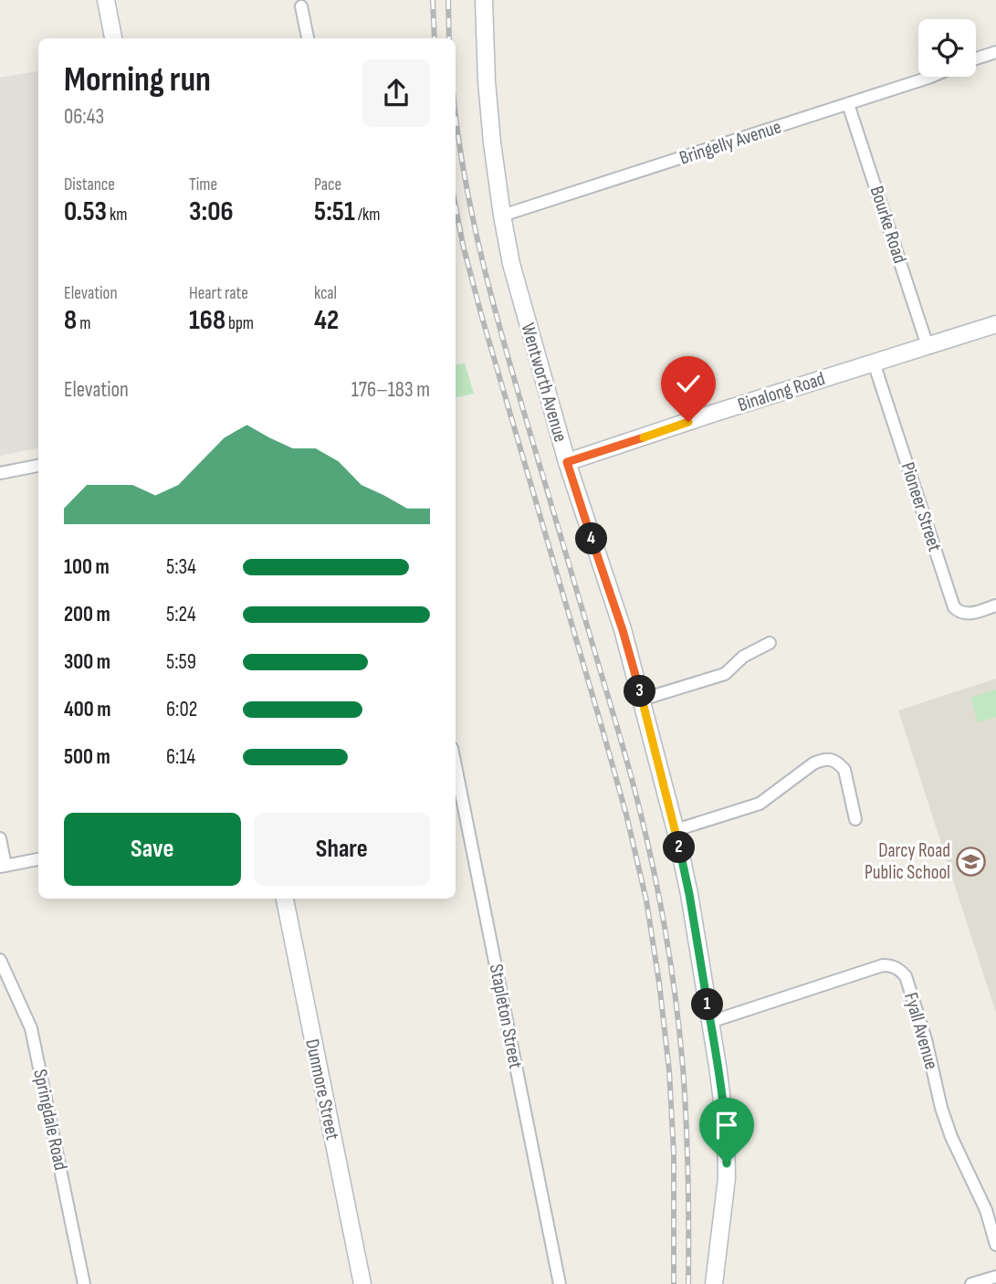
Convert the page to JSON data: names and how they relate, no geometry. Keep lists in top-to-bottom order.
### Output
{
  "streets": {
    "main road": ["Wentworth Avenue", "Binalong Road", "Dunmore Street"],
    "street": [
      "Bringelly Avenue",
      "Bourke Road",
      "Pioneer Street",
      "Stapleton Street",
      "Fyall Avenue",
      "Springdale Road"
    ]
  },
  "crossings": [
    ["Bringelly Avenue", "Bourke Road"],
    ["Bringelly Avenue", "Wentworth Avenue"],
    ["Bourke Road", "Binalong Road"],
    ["Wentworth Avenue", "Binalong Road"],
    ["Wentworth Avenue", "Fyall Avenue"],
    ["Binalong Road", "Pioneer Street"]
  ],
  "places": {
    "school or university": ["Darcy Road Public School"]
  },
  "page": {
    "heading": ["Morning run", "06:43"],
    "stats": [
      ["Distance", "0.53 km"],
      ["Time", "3:06"],
      ["Pace", "5:51 /km"],
      ["Elevation", "8 m"],
      ["Heart rate", "168 bpm"],
      ["kcal", "42"]
    ],
    "chart": ["Elevation", "176–183 m"],
    "pins": [
      "4",
      "3",
      "2",
      "1"
    ],
    "list": [
      {
        "name": "100 m",
        "note": "5:34"
      },
      {
        "name": "200 m",
        "note": "5:24"
      },
      {
        "name": "300 m",
        "note": "5:59"
      },
      {
        "name": "400 m",
        "note": "6:02"
      },
      {
        "name": "500 m",
        "note": "6:14"
      }
    ],
    "buttons": ["Save", "Share"]
  }
}
